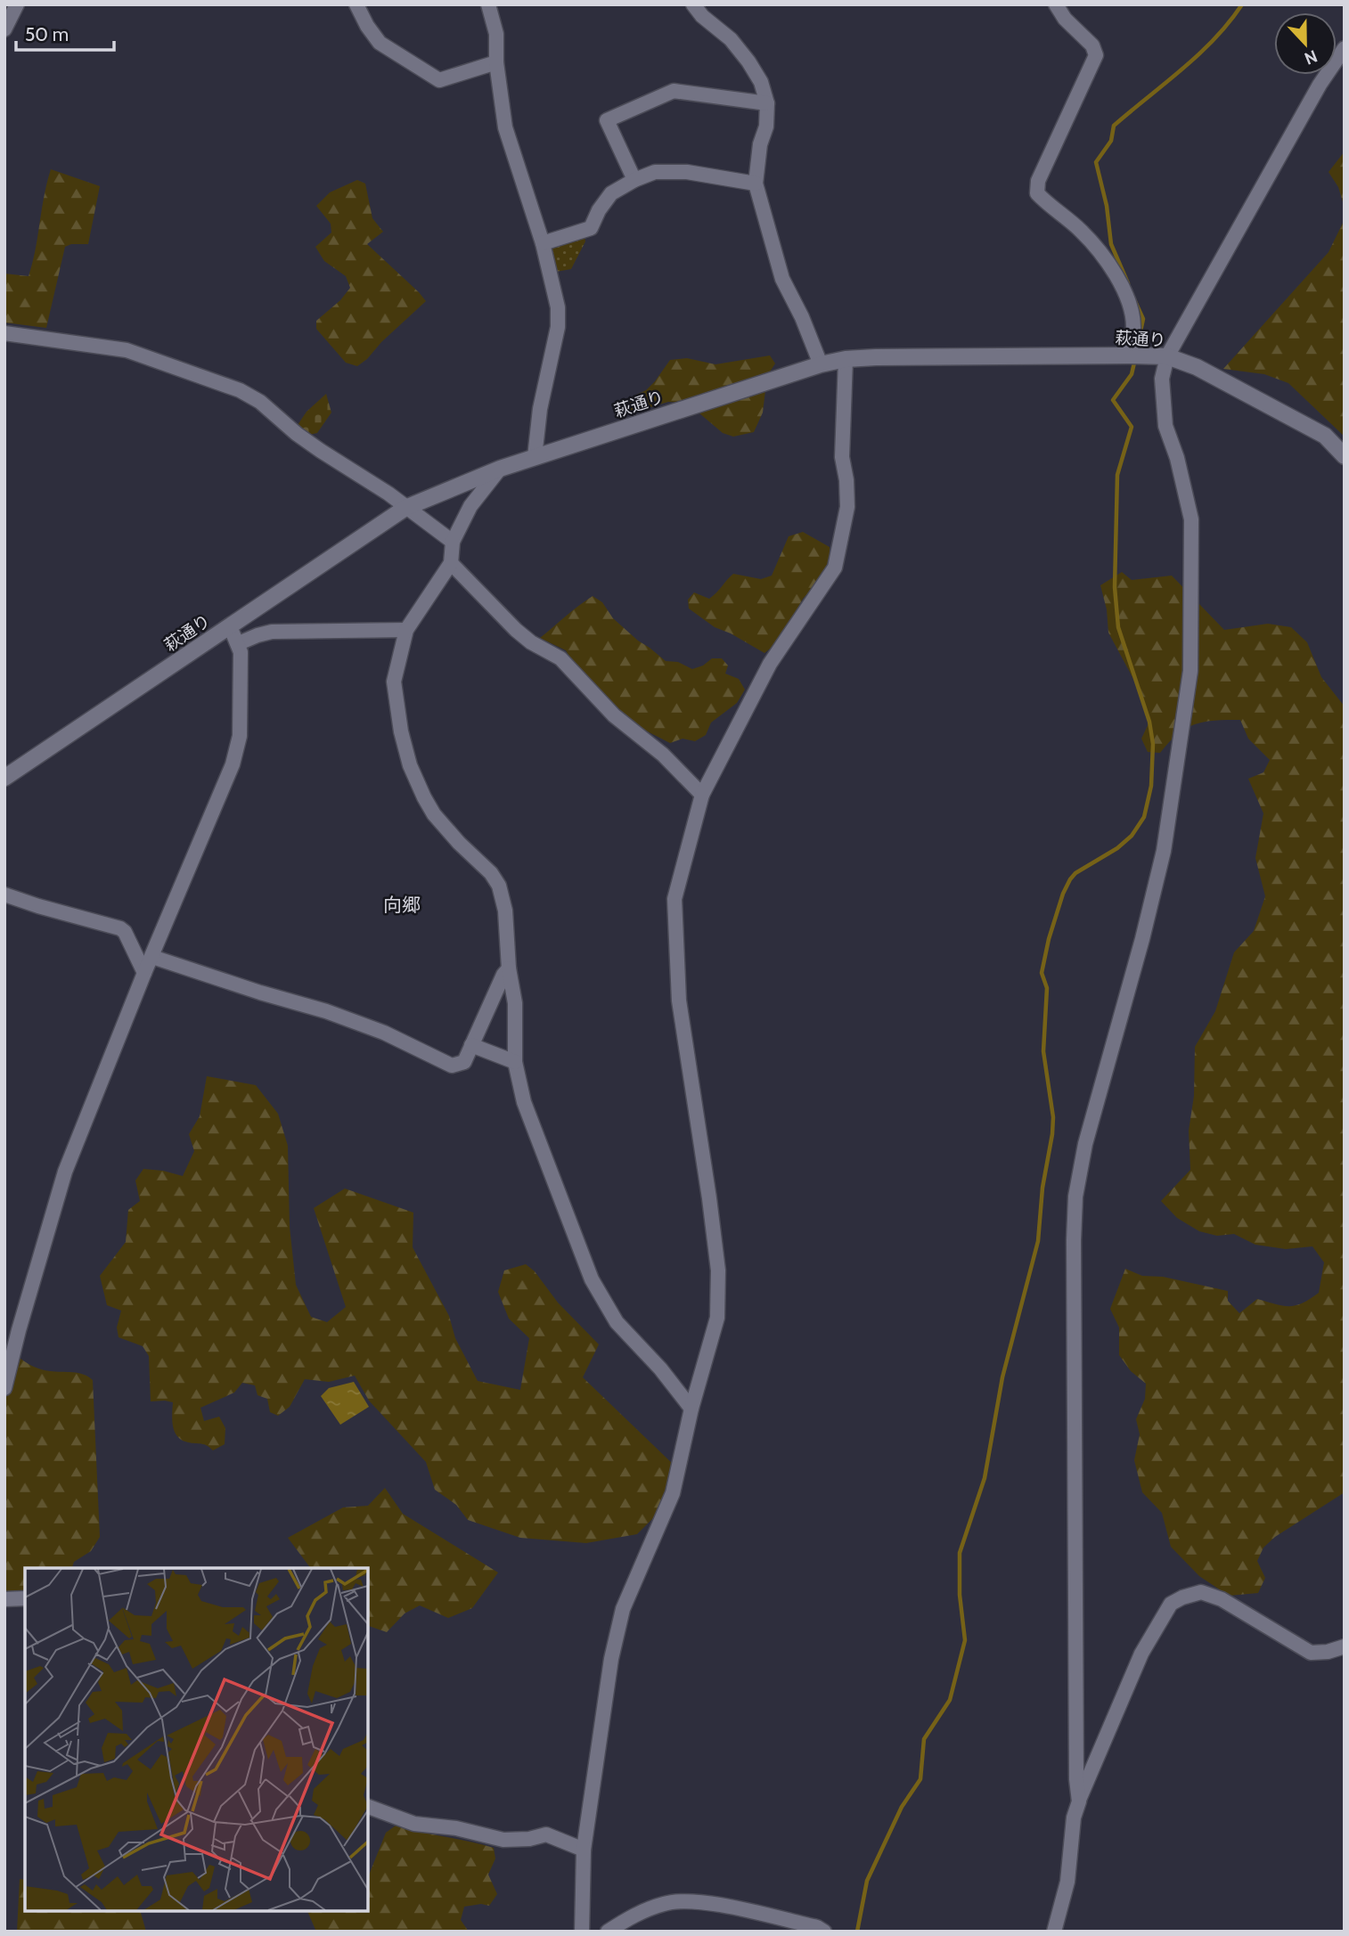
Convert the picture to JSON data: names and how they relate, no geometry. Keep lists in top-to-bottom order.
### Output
{
  "streets": {
    "street": ["萩通り"]
  },
  "districts": ["向郷"],
  "scale_bar": "50 m",
  "north": "bottom"
}
